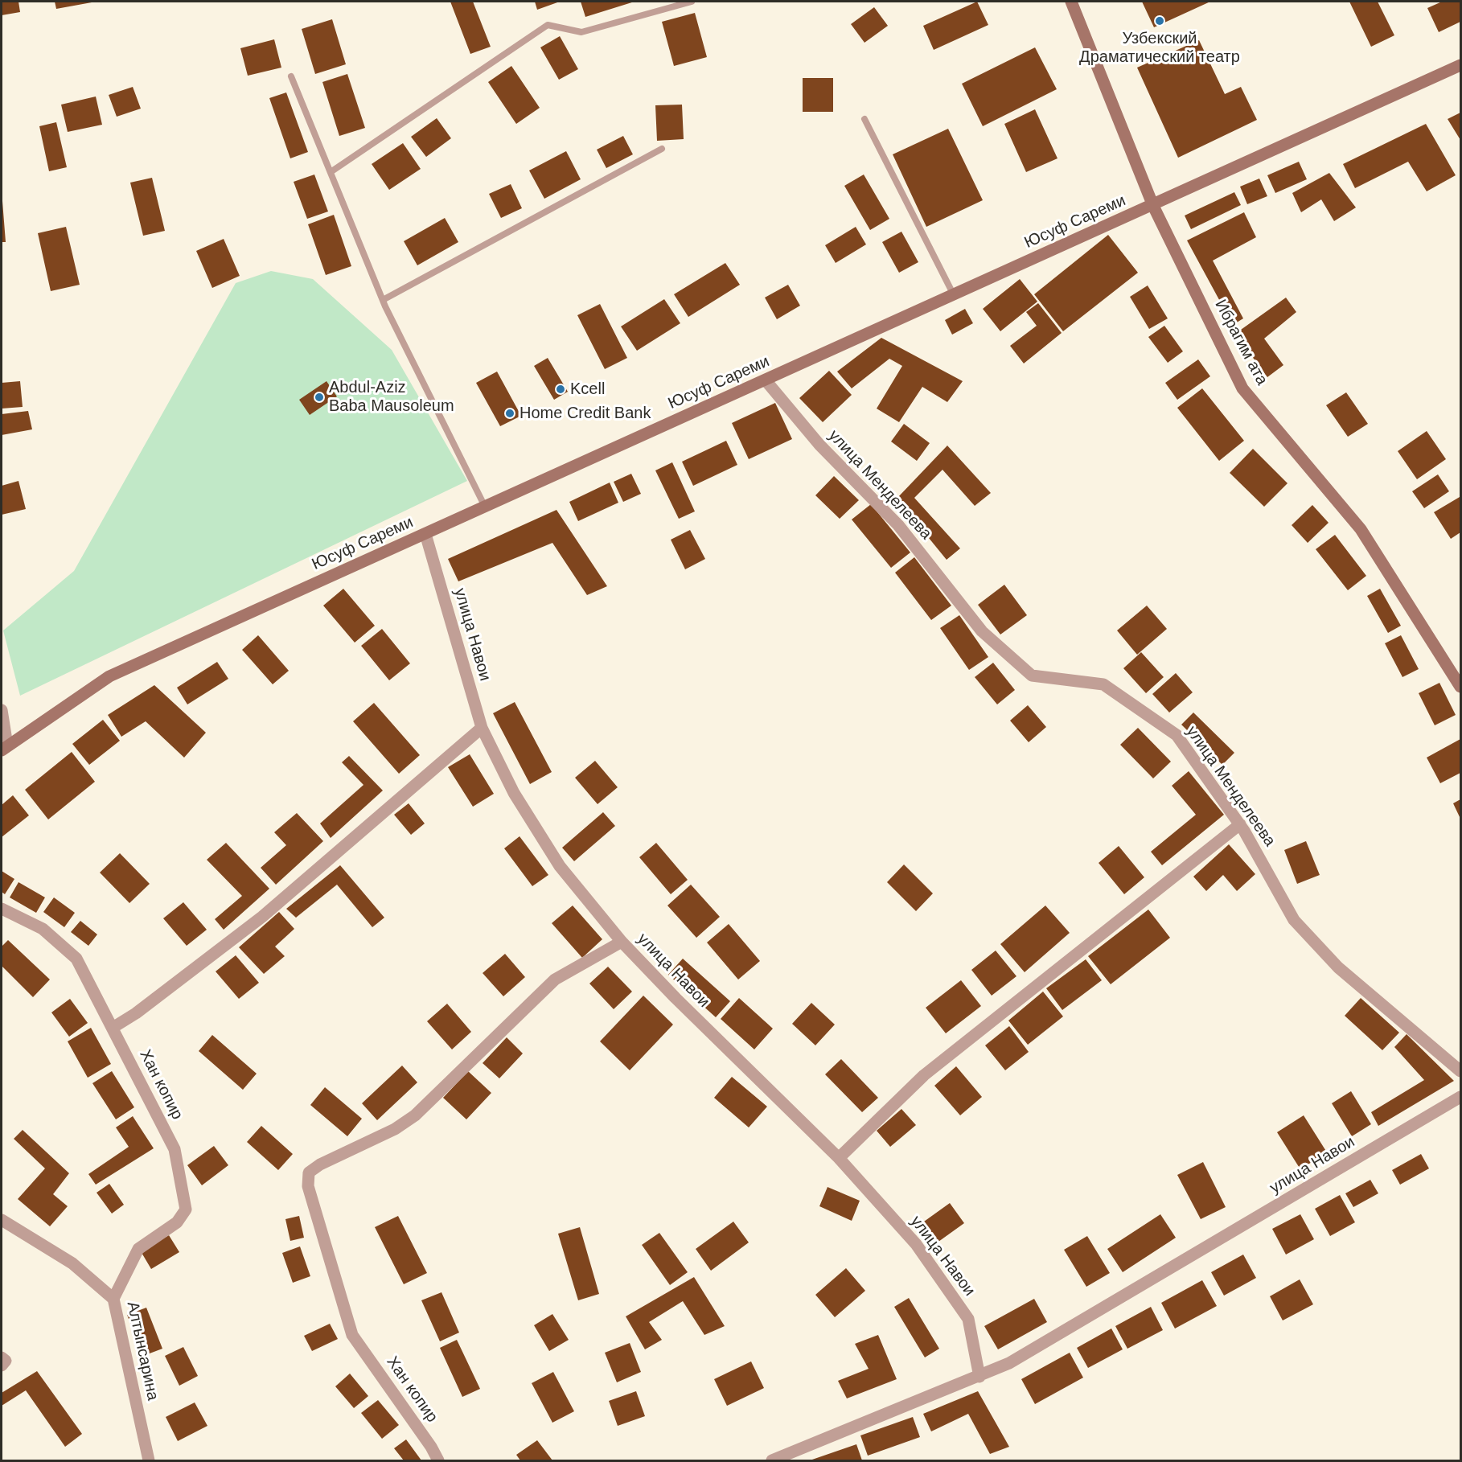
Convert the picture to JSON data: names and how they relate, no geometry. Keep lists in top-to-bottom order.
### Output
{
  "streets": {
    "main road": ["Юсуф Сареми", "Ибрагим ата"],
    "street": [
      "улица Менделеева",
      "улица Навои",
      "Хан копир",
      "Алтынсарина"
    ]
  },
  "crossings": [
    ["Юсуф Сареми", "Ибрагим ата"],
    ["Юсуф Сареми", "улица Менделеева"],
    ["Юсуф Сареми", "улица Навои"],
    ["улица Навои", "Хан копир"],
    ["Хан копир", "Алтынсарина"]
  ],
  "places": [
    "Узбекский Драматический театр",
    "Kcell",
    "Abdul-Aziz Baba Mausoleum",
    "Home Credit Bank"
  ]
}
